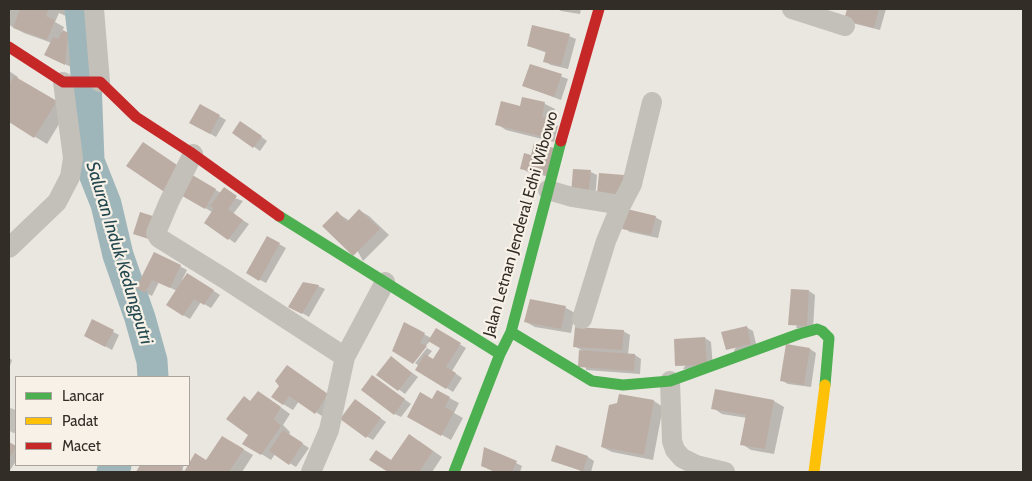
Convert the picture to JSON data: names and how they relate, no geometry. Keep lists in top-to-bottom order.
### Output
{
  "streets": {
    "street": ["Jalan Letnan Jenderal Edhi Wibowo"]
  },
  "water": ["Saluran Induk Kedungputri"],
  "legend": ["Lancar", "Padat", "Macet"]
}
